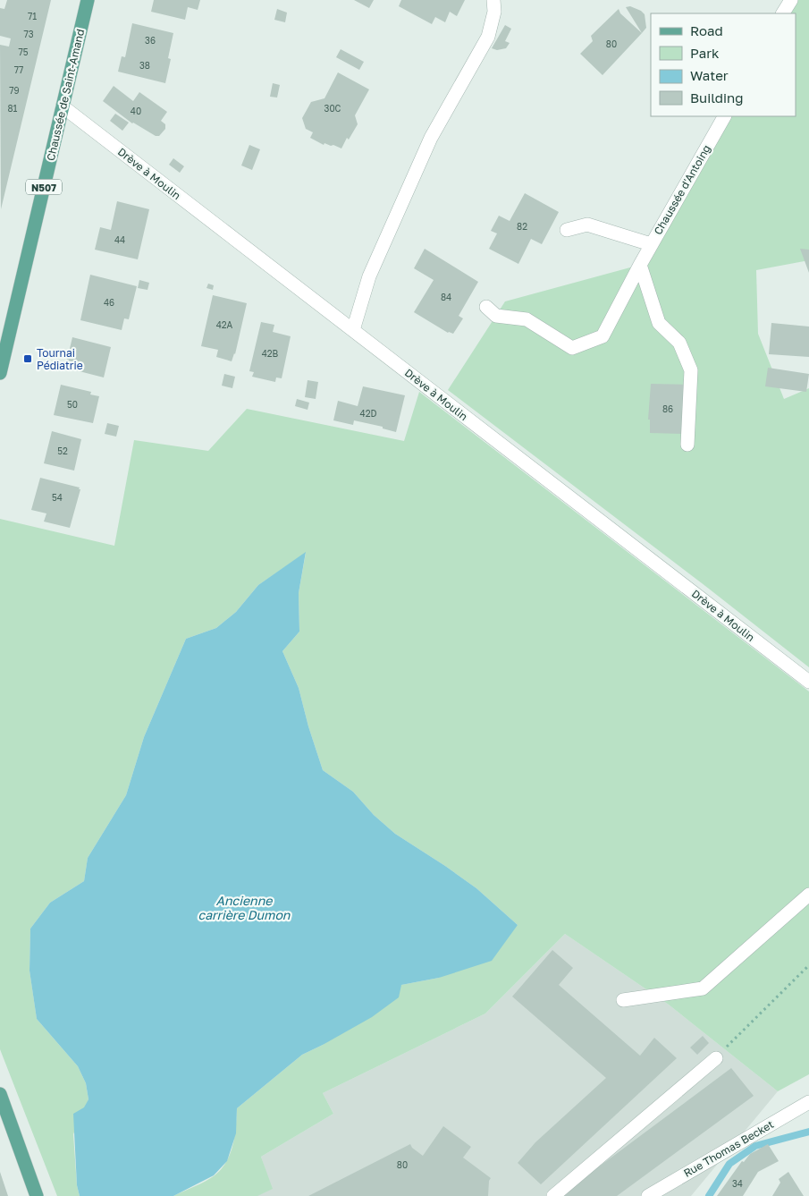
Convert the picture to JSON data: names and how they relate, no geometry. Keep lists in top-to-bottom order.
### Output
{
  "streets": {
    "main road": ["Chaussée de Saint-Amand", "N507"],
    "street": ["Drève à Moulin", "Chaussée d'Antoing", "Rue Thomas Becket"]
  },
  "crossings": [
    ["Chaussée de Saint-Amand", "Drève à Moulin"]
  ],
  "water": ["Ancienne carrière Dumon"],
  "places": {
    "transit": ["Tournai Pédiatrie"]
  },
  "house_numbers": [
    "71",
    "73",
    "36",
    "80",
    "75",
    "38",
    "77",
    "79",
    "81",
    "30C",
    "40",
    "82",
    "44",
    "84",
    "46",
    "42A",
    "42B",
    "50",
    "86",
    "42D",
    "52",
    "54",
    "80",
    "34"
  ],
  "legend": [
    "Road",
    "Park",
    "Water",
    "Building"
  ]
}
